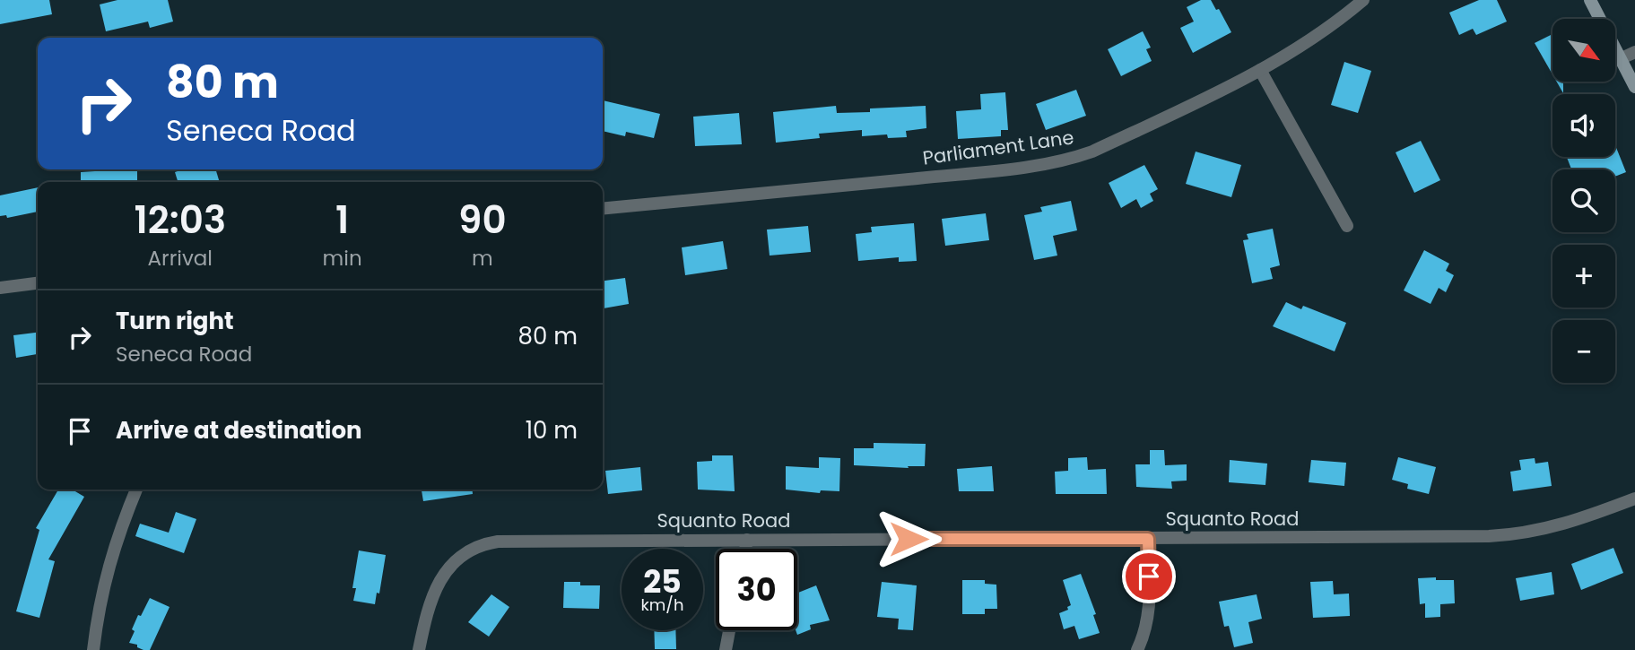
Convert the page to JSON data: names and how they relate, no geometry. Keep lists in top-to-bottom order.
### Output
{
  "streets": {
    "street": ["Parliament Lane", "Squanto Road"]
  },
  "north": "bottom right",
  "page": {
    "map_buttons": ["+", "−"],
    "turn": ["80 m", "Seneca Road"],
    "eta": [
      "12:03",
      "Arrival",
      "1",
      "min",
      "90",
      "m"
    ],
    "list": [
      {
        "name": "Turn right",
        "note": "Seneca Road",
        "value": "80 m"
      },
      {
        "name": "Arrive at destination",
        "value": "10 m"
      }
    ],
    "speed": "25 km/h",
    "limit": "30"
  }
}
